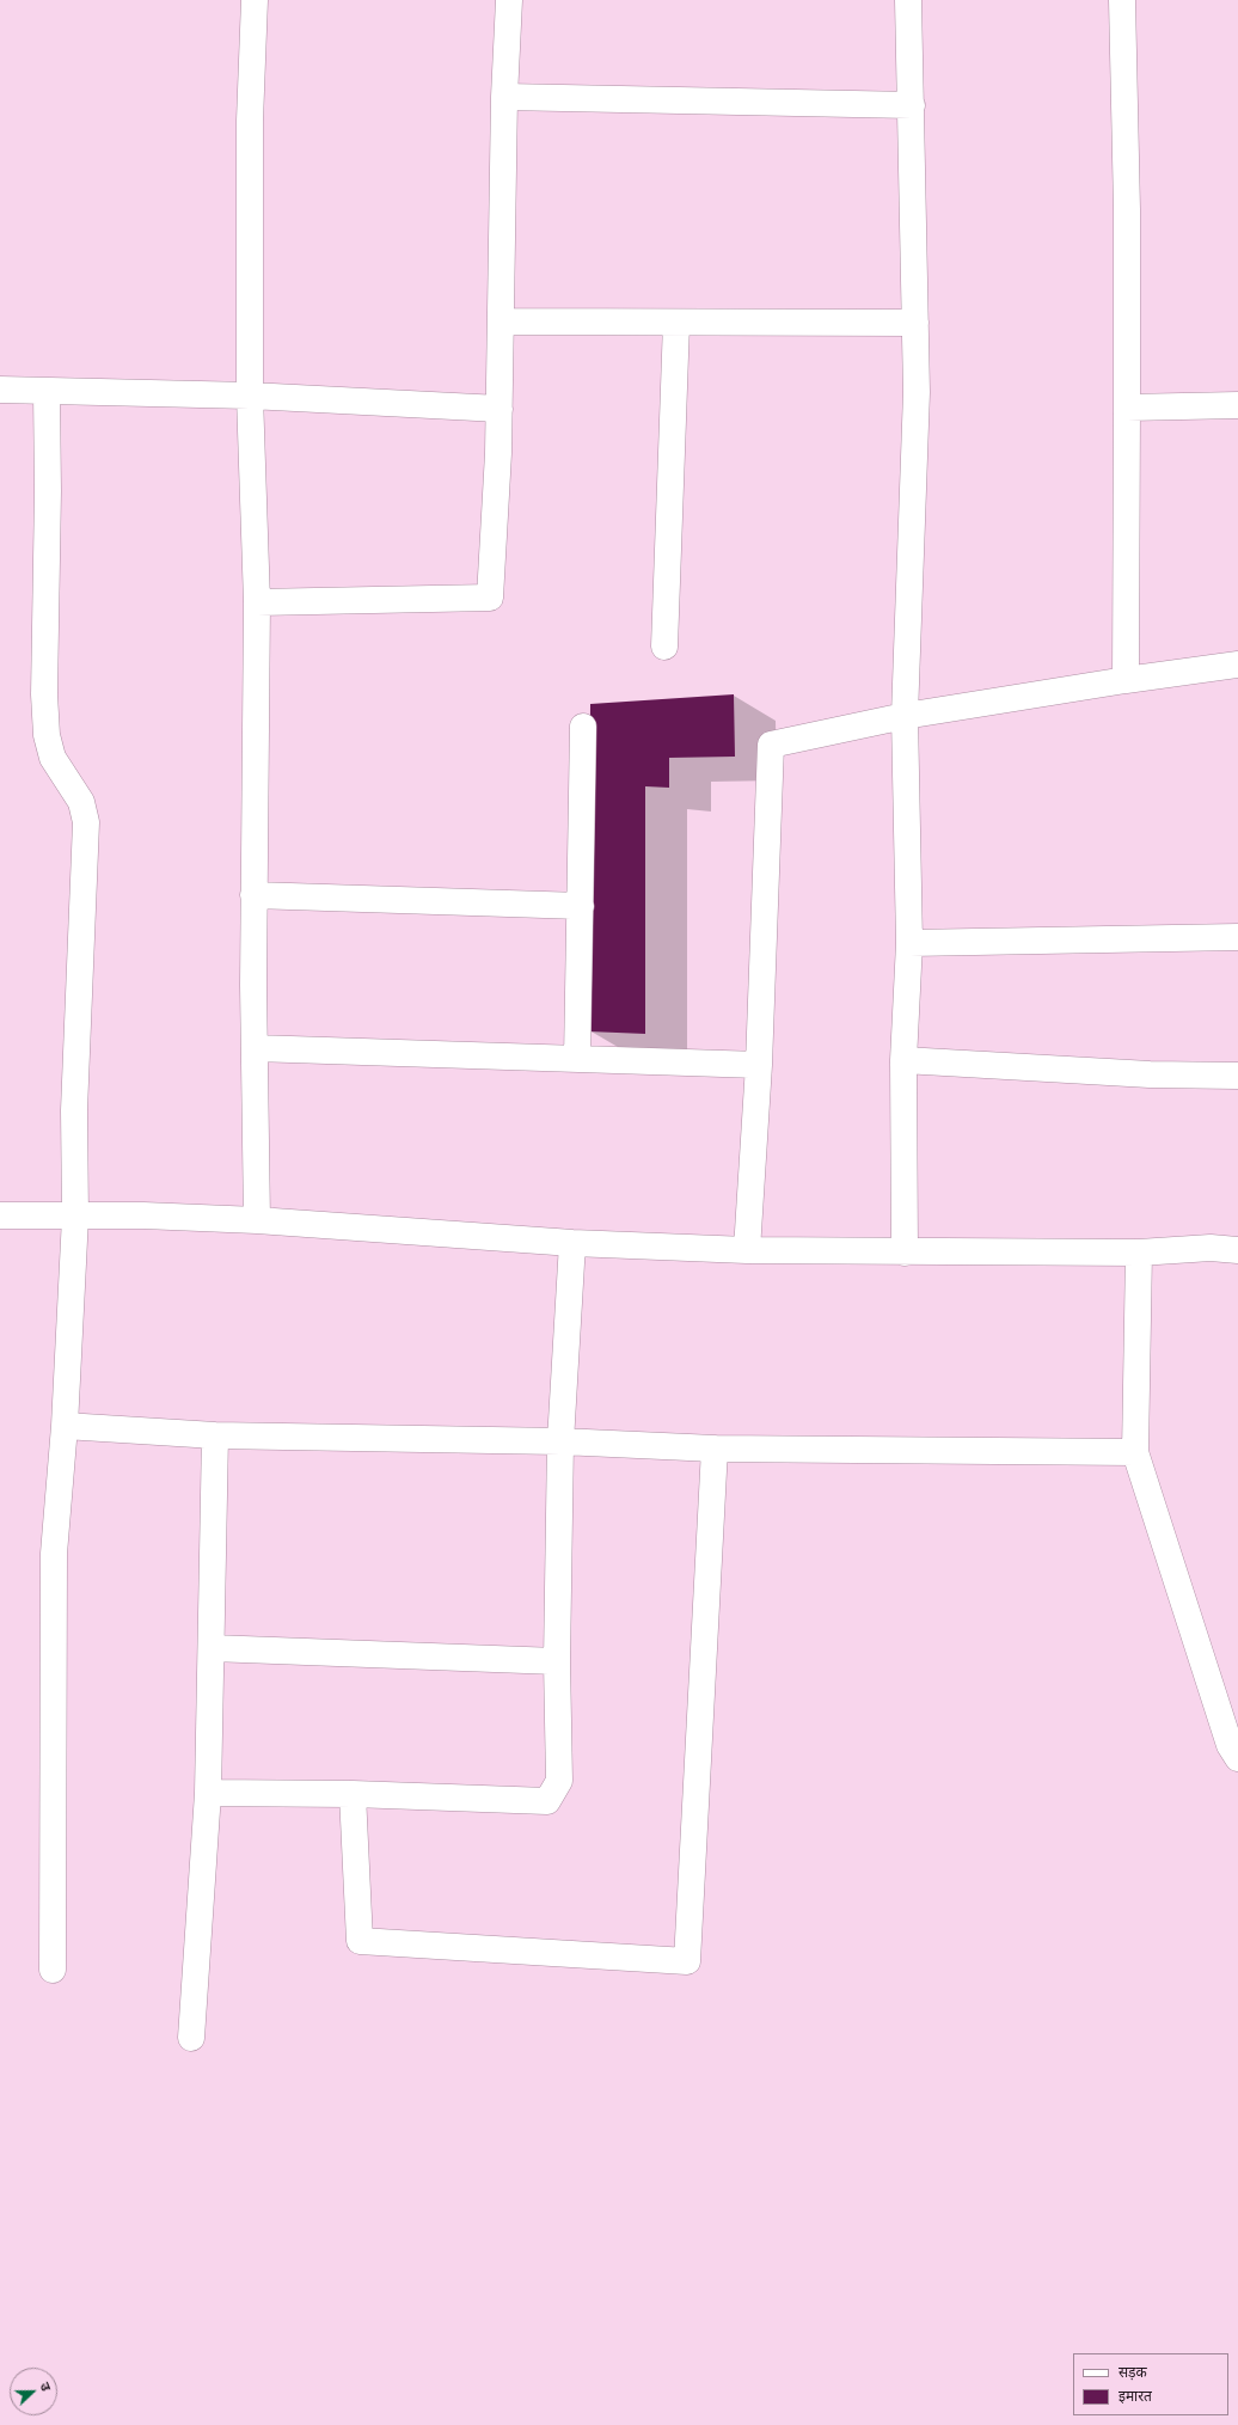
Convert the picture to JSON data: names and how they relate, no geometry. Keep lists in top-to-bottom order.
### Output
{
  "legend": ["सड़क", "इमारत"],
  "north": "right"
}
